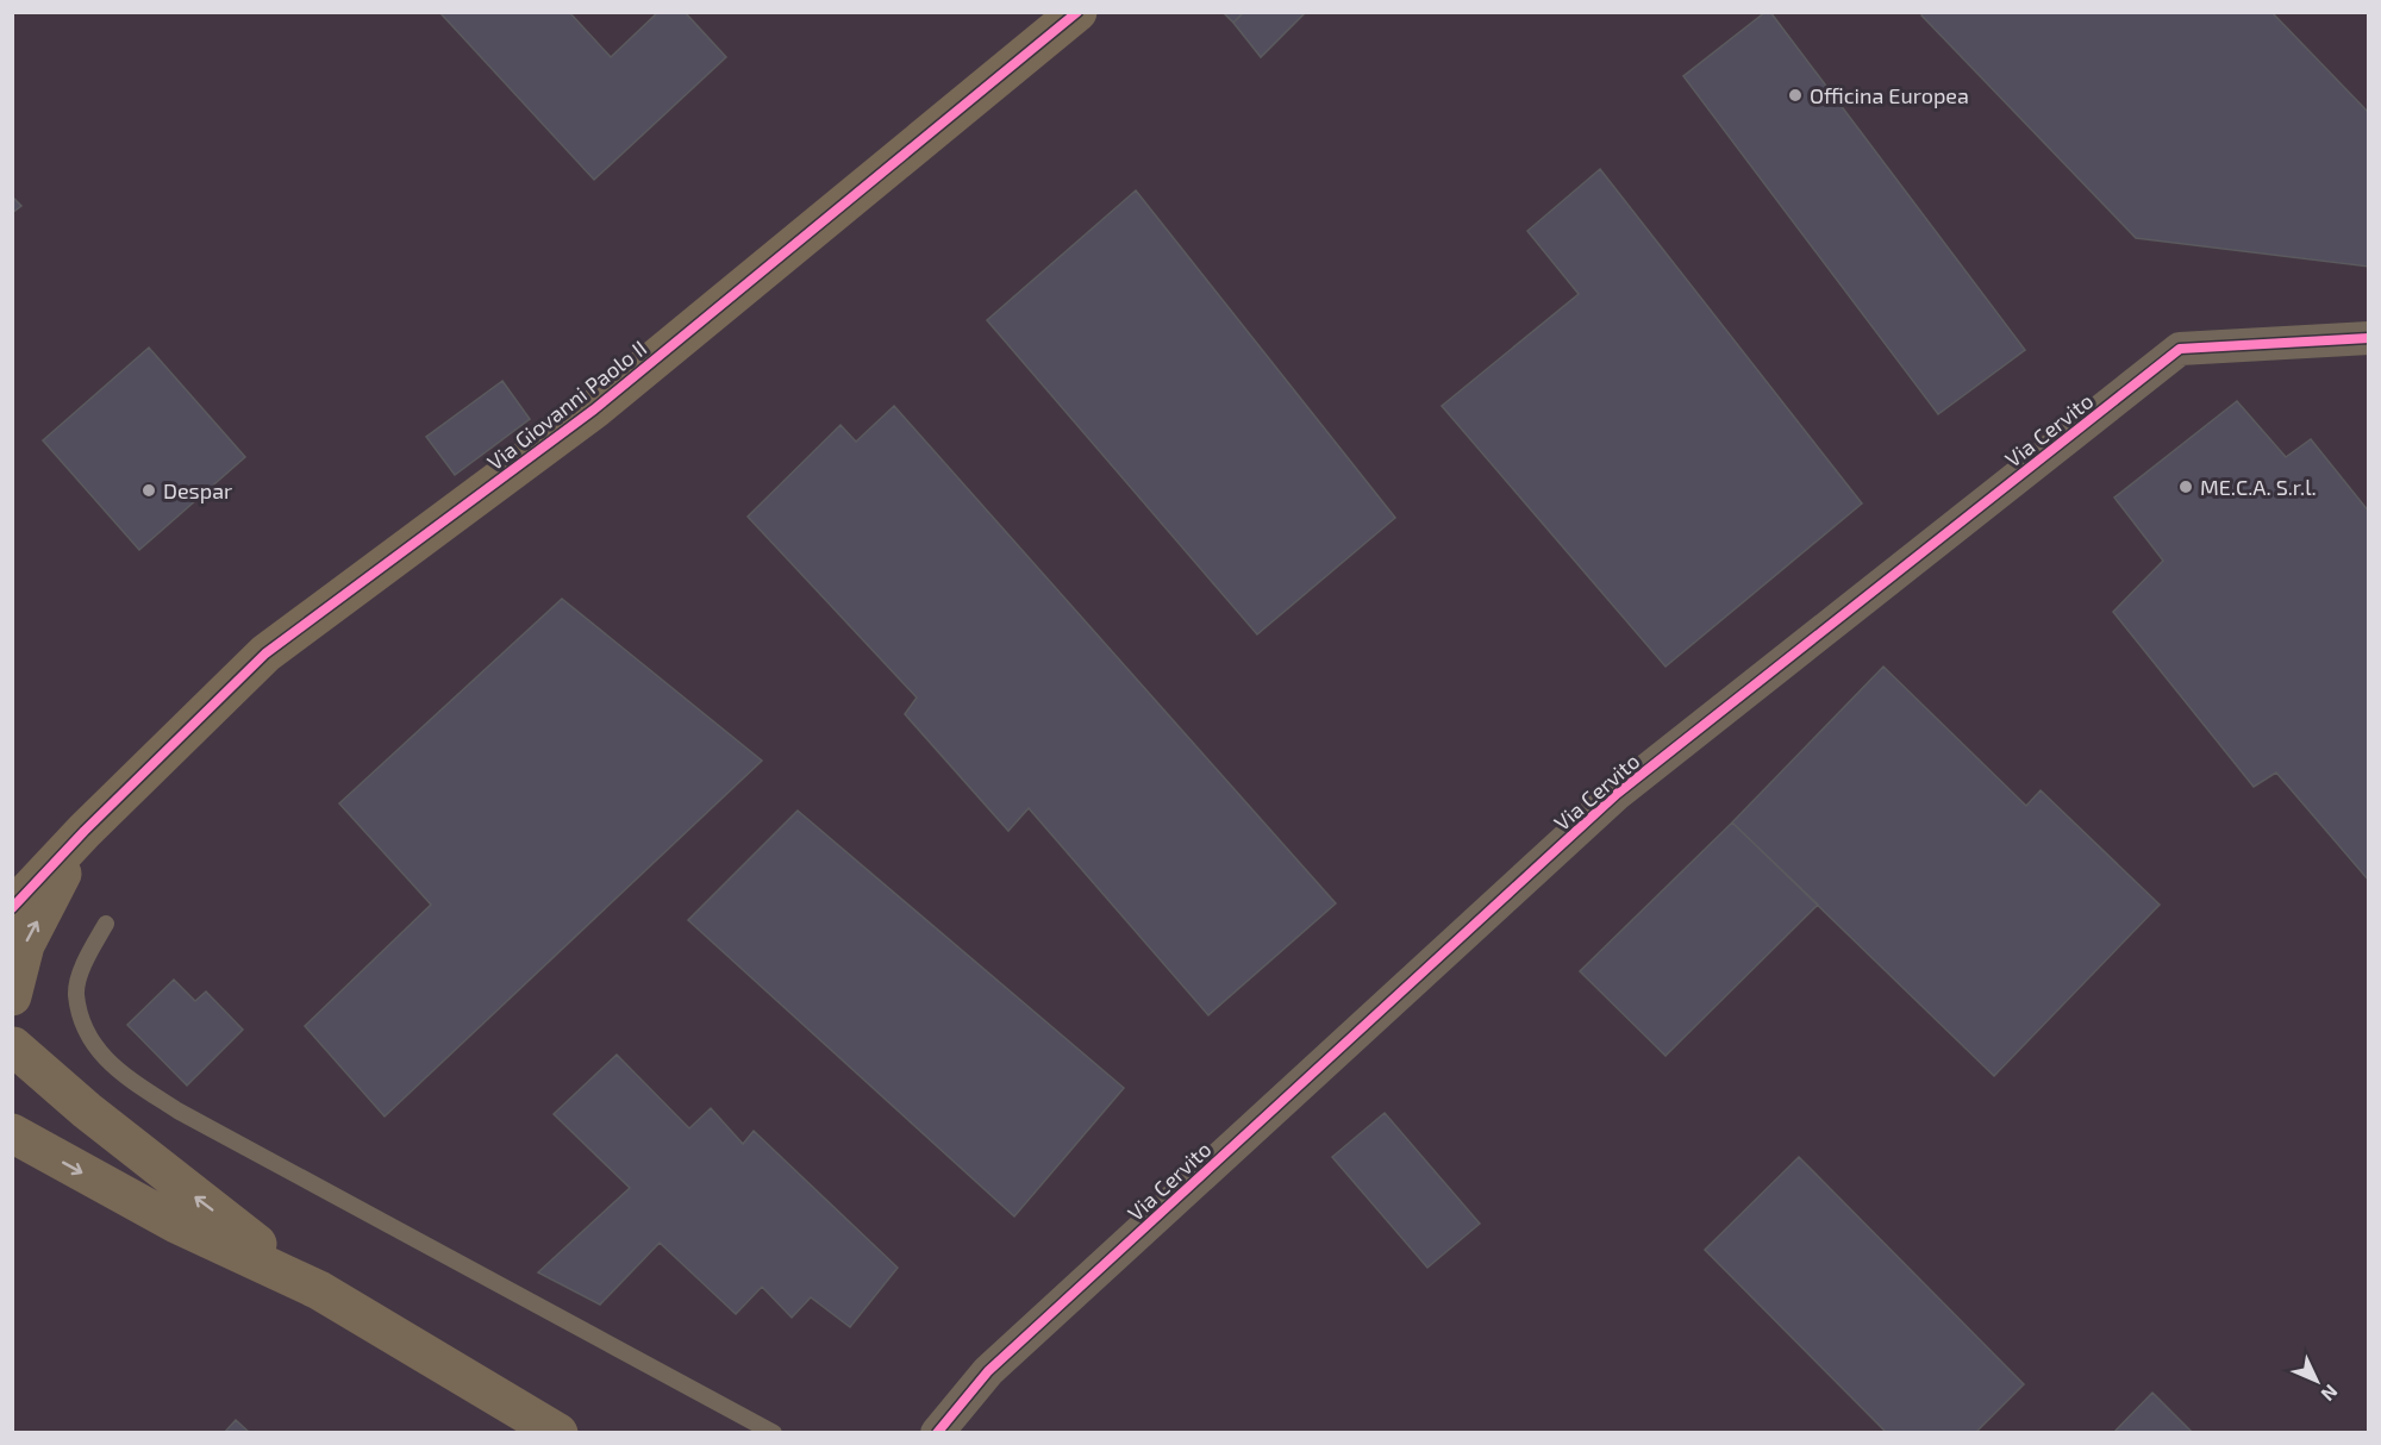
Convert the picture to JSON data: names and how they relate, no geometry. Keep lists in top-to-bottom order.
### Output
{
  "streets": {
    "street": ["Via Giovanni Paolo II", "Via Cervito"]
  },
  "places": ["Officina Europea", "ME.C.A. S.r.l.", "Despar"],
  "north": "bottom right"
}
